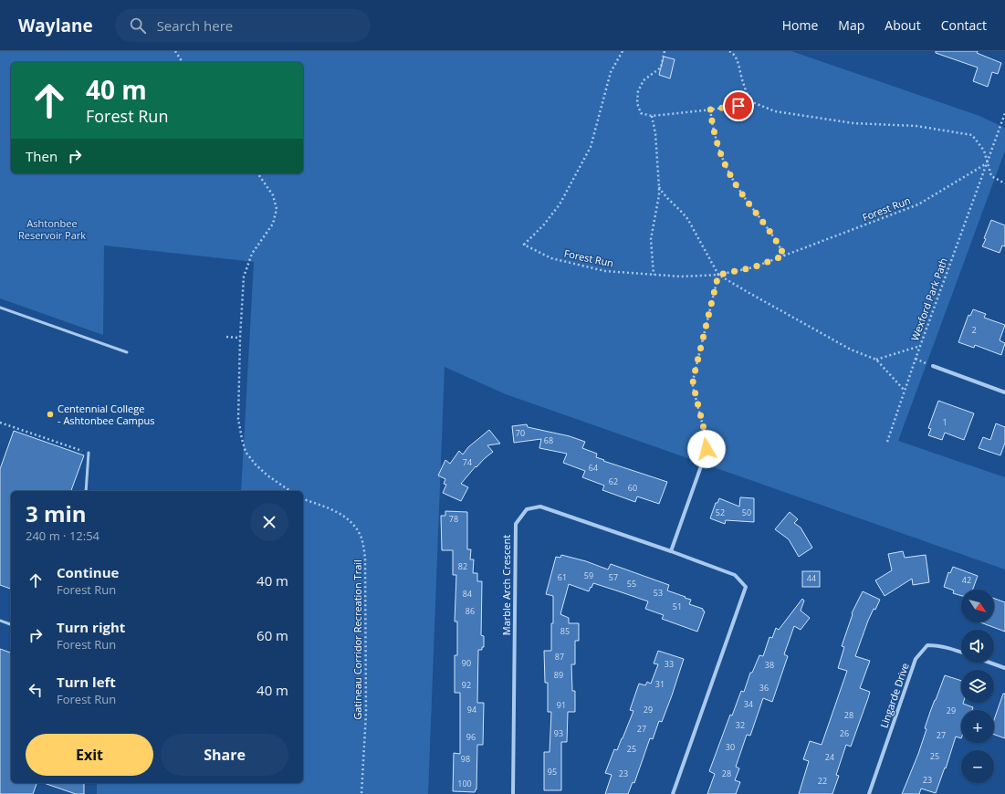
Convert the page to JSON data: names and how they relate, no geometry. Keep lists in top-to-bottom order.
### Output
{
  "streets": {
    "street": ["Marble Arch Crescent", "Lingarde Drive"],
    "path": ["Forest Run", "Wexford Park Path", "Gatineau Corridor Recreation Trail"]
  },
  "crossings": [
    ["Forest Run", "Wexford Park Path"]
  ],
  "parks": ["Ashtonbee Reservoir Park"],
  "places": ["Centennial College - Ashtonbee Campus"],
  "house_numbers": [
    "2",
    "1",
    "70",
    "68",
    "74",
    "64",
    "62",
    "60",
    "52",
    "50",
    "78",
    "82",
    "59",
    "61",
    "57",
    "44",
    "42",
    "55",
    "53",
    "84",
    "51",
    "86",
    "85",
    "87",
    "90",
    "33",
    "38",
    "89",
    "31",
    "92",
    "36",
    "34",
    "91",
    "94",
    "29",
    "29",
    "28",
    "32",
    "27",
    "93",
    "26",
    "27",
    "96",
    "30",
    "25",
    "25",
    "24",
    "98",
    "95",
    "23",
    "28",
    "23",
    "22",
    "100"
  ],
  "north": "bottom right",
  "page": {
    "header": "Waylane",
    "search": "Search here",
    "nav": [
      "Home",
      "Map",
      "About",
      "Contact"
    ],
    "turn": ["40 m", "Forest Run"],
    "then": "Then",
    "heading": ["3 min", "240 m · 12:54"],
    "list": [
      {
        "name": "Continue",
        "note": "Forest Run",
        "value": "40 m"
      },
      {
        "name": "Turn right",
        "note": "Forest Run",
        "value": "60 m"
      },
      {
        "name": "Turn left",
        "note": "Forest Run",
        "value": "40 m"
      }
    ],
    "map_buttons": ["+", "−"],
    "buttons": ["Exit", "Share"]
  }
}
